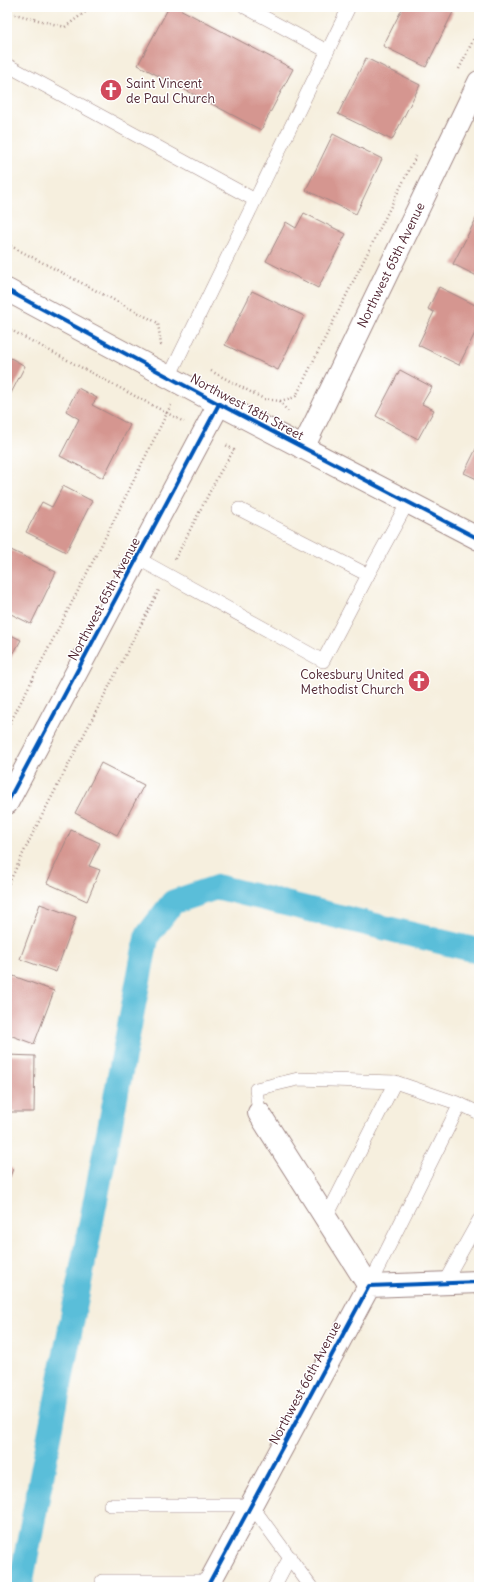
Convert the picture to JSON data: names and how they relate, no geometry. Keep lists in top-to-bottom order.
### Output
{
  "streets": {
    "street": ["Northwest 65th Avenue", "Northwest 18th Street", "Northwest 66th Avenue"]
  },
  "crossings": [
    ["Northwest 65th Avenue", "Northwest 18th Street"]
  ],
  "places": {
    "church": ["Saint Vincent de Paul Church", "Cokesbury United Methodist Church"]
  }
}
